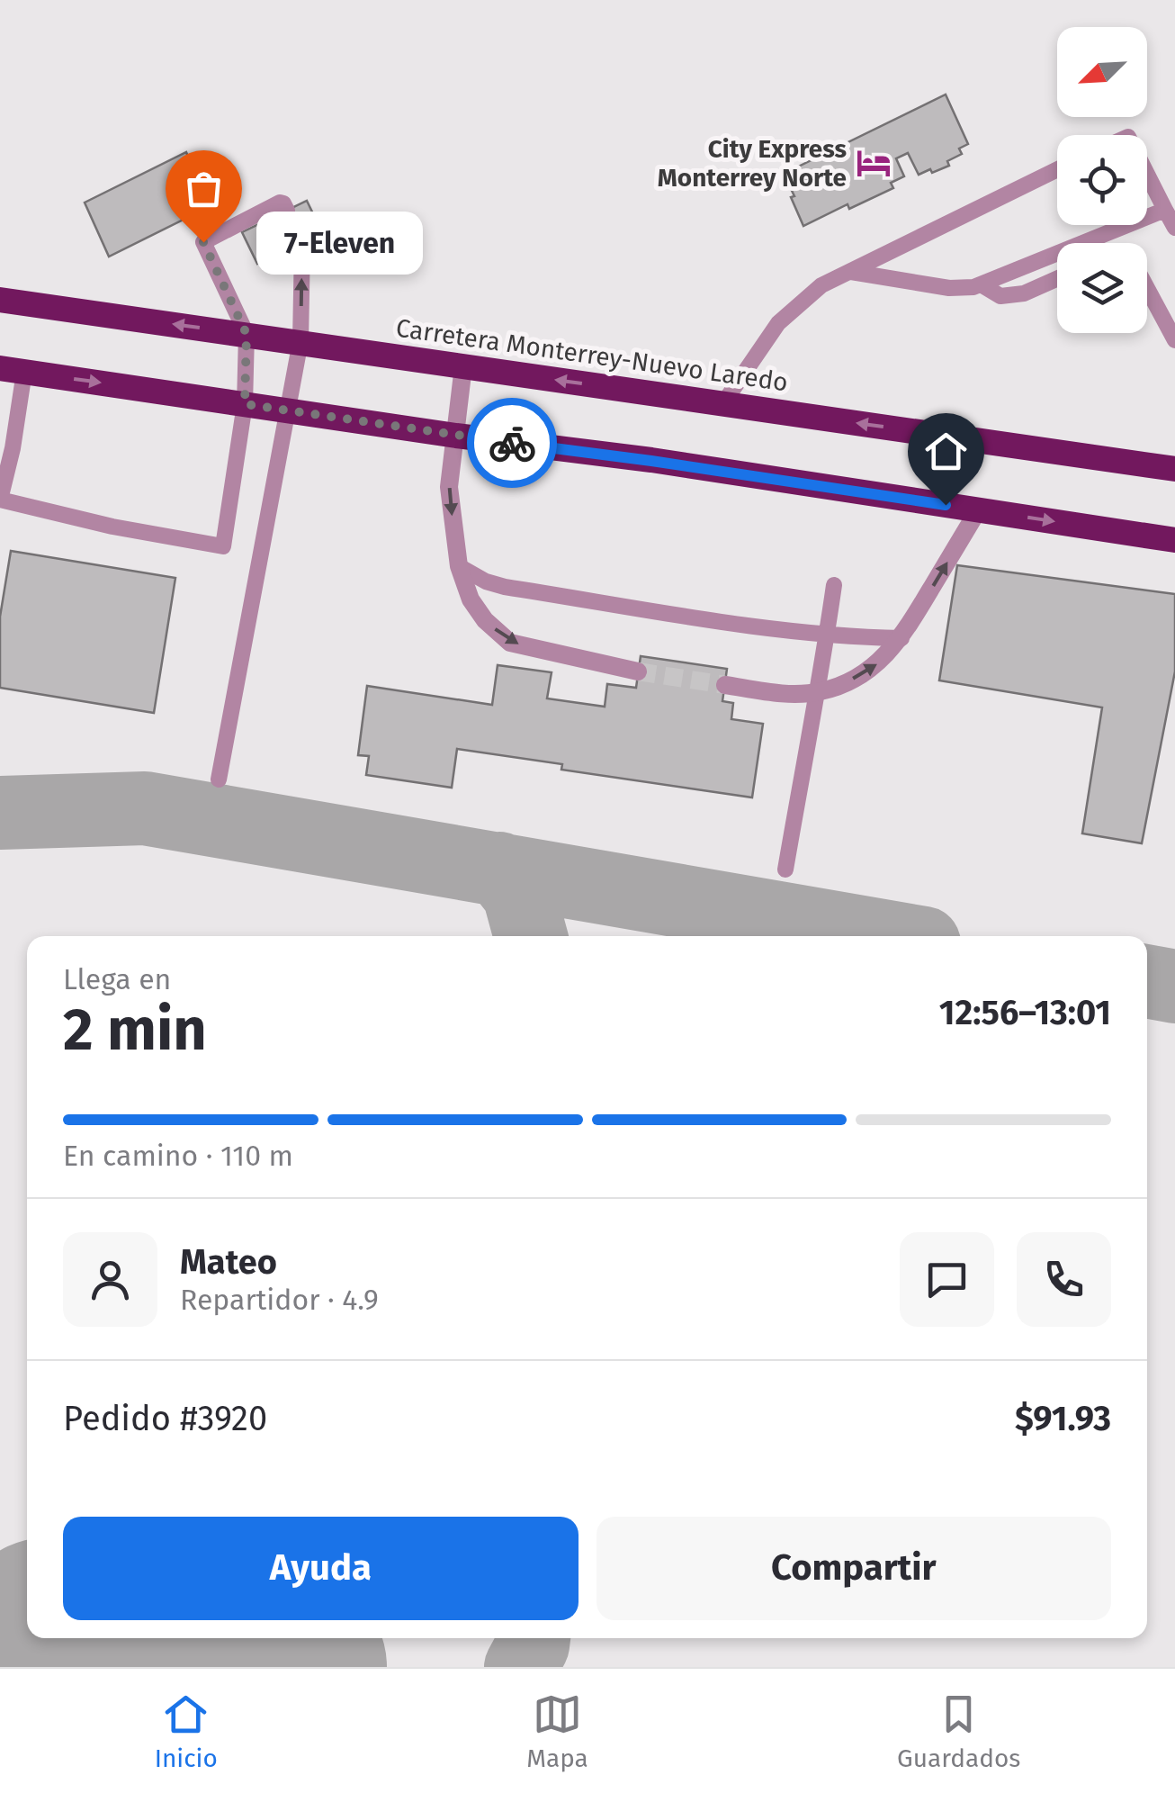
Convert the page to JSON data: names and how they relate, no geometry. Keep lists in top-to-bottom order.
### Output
{
  "streets": {
    "highway": ["Carretera Monterrey-Nuevo Laredo"]
  },
  "places": {
    "hotel": ["City Express Monterrey Norte"],
    "other": ["7-Eleven"]
  },
  "north": "bottom left",
  "page": {
    "bubble": "7-Eleven",
    "heading": ["2 min", "Llega en", "12:56–13:01"],
    "panel": [
      "Mateo",
      "Repartidor · 4.9",
      "Pedido #3920",
      "$91.93"
    ],
    "bar": "En camino · 110 m",
    "buttons": ["Ayuda", "Compartir"],
    "tabs": ["Inicio", "Mapa", "Guardados"]
  }
}
